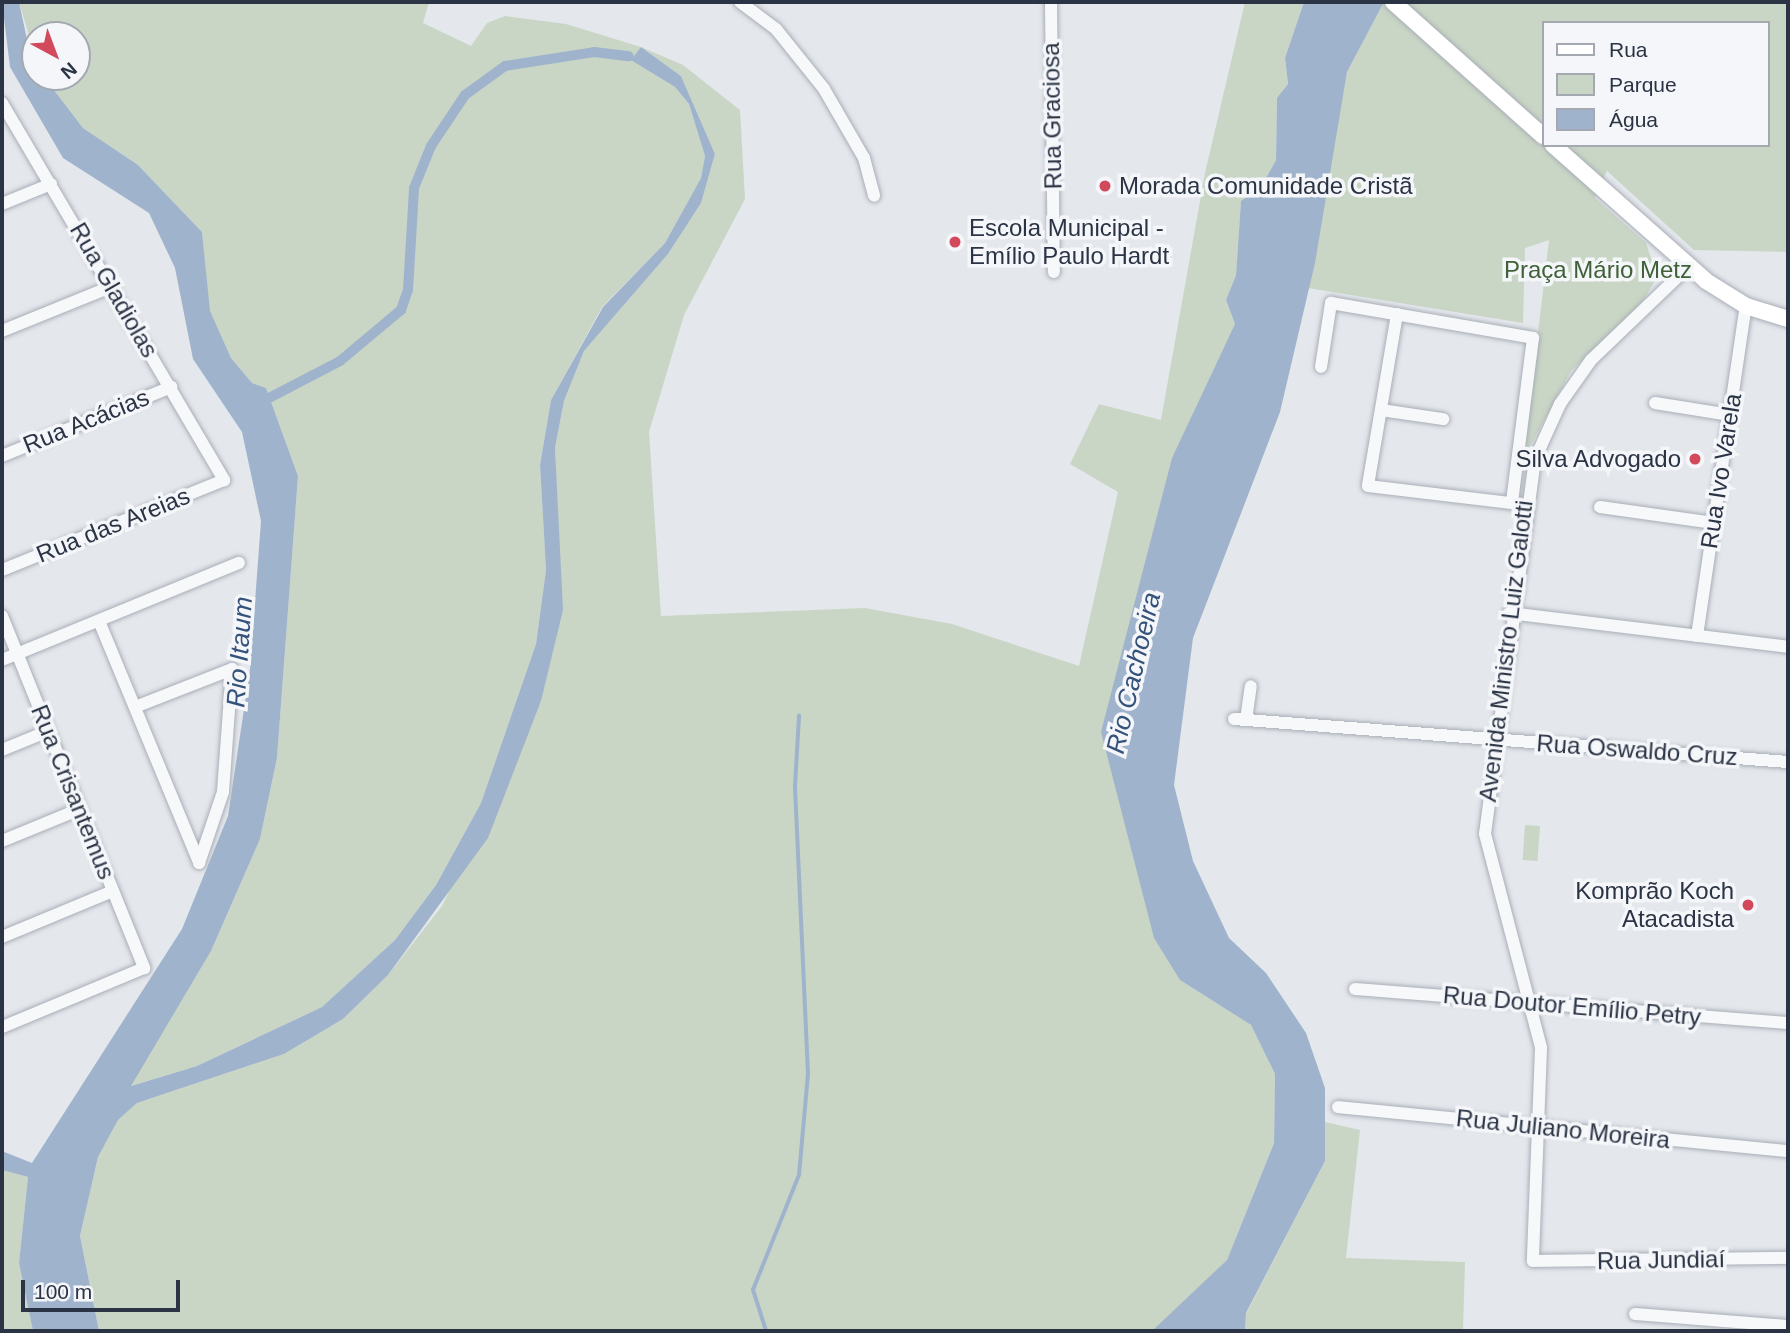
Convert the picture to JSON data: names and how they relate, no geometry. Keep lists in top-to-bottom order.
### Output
{
  "streets": {
    "street": [
      "Rua Graciosa",
      "Rua Gladiolas",
      "Rua Acácias",
      "Rua Ivo Varela",
      "Rua das Areias",
      "Avenida Ministro Luiz Galotti",
      "Rua Oswaldo Cruz",
      "Rua Crisantemus",
      "Rua Doutor Emílio Petry",
      "Rua Juliano Moreira",
      "Rua Jundiaí"
    ]
  },
  "crossings": [
    ["Rua Gladiolas", "Rua Acácias"],
    ["Rua Gladiolas", "Rua das Areias"],
    ["Avenida Ministro Luiz Galotti", "Rua Oswaldo Cruz"],
    ["Avenida Ministro Luiz Galotti", "Rua Doutor Emílio Petry"],
    ["Avenida Ministro Luiz Galotti", "Rua Juliano Moreira"],
    ["Avenida Ministro Luiz Galotti", "Rua Jundiaí"]
  ],
  "water": ["Rio Itaum", "Rio Cachoeira"],
  "parks": ["Praça Mário Metz"],
  "places": [
    "Morada Comunidade Cristã",
    "Escola Municipal - Emílio Paulo Hardt",
    "Silva Advogado",
    "Komprão Koch Atacadista"
  ],
  "legend": ["Rua", "Parque", "Água"],
  "scale_bar": "100 m",
  "north": "bottom right"
}
